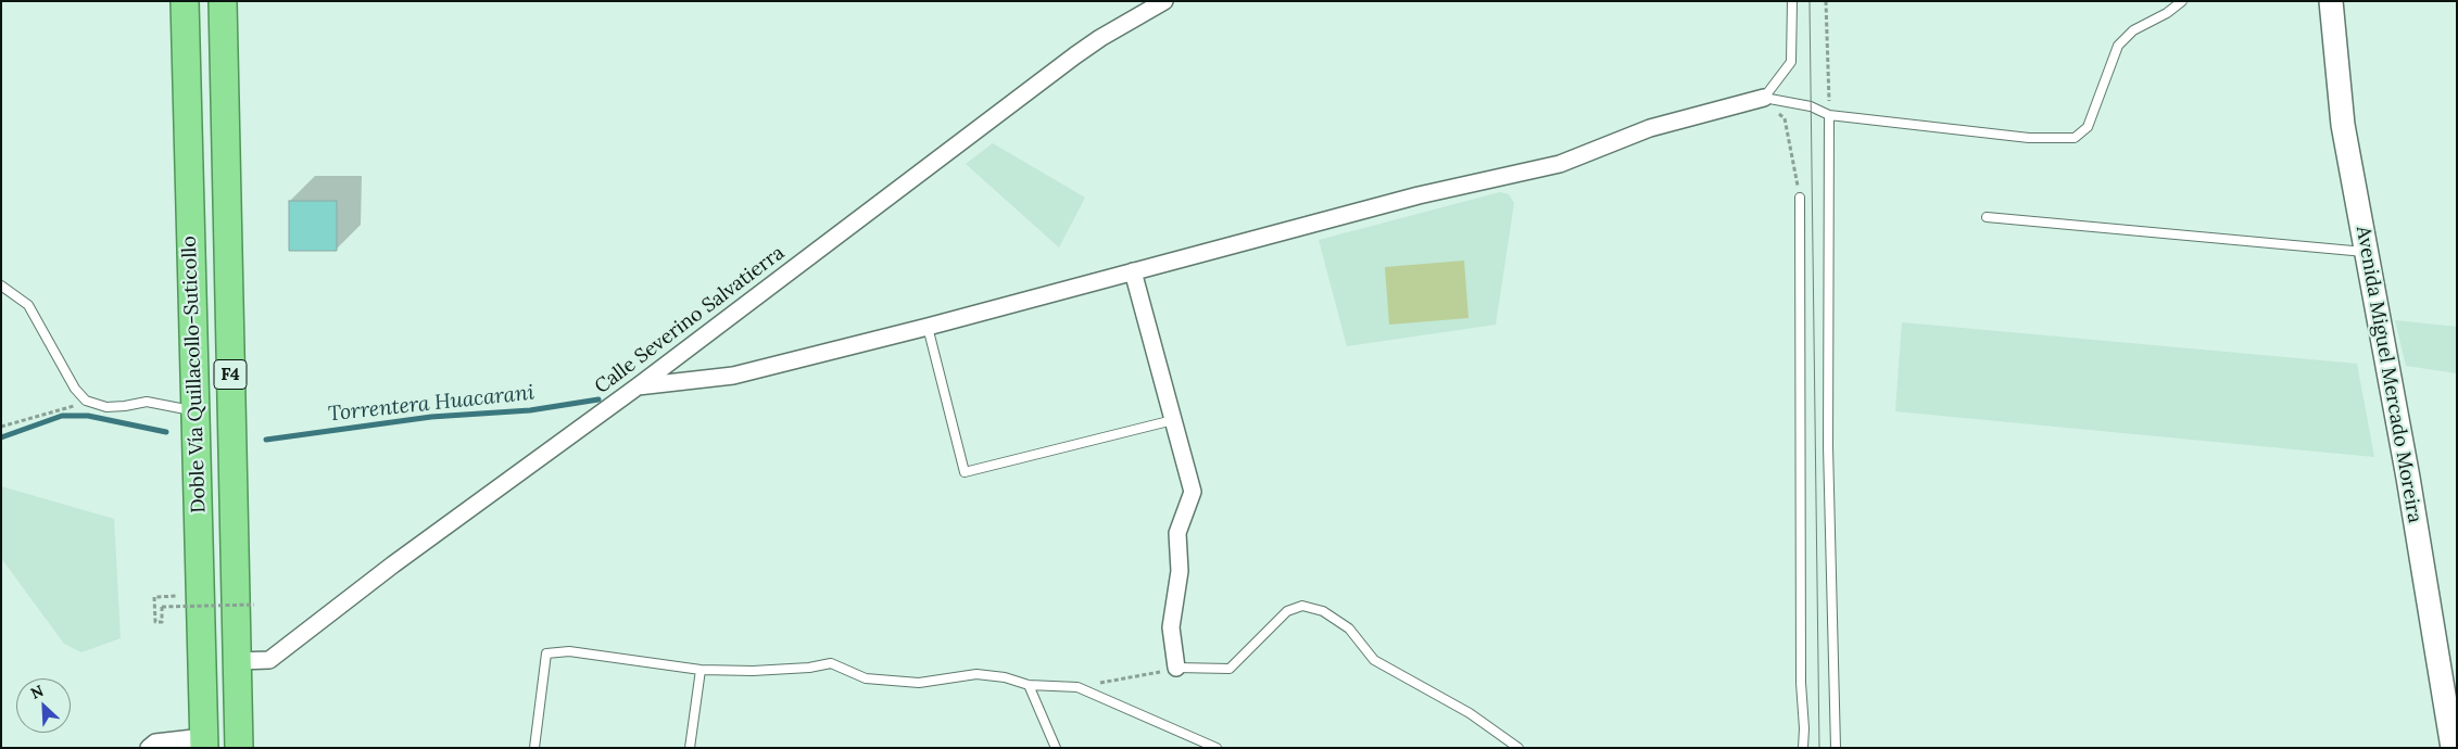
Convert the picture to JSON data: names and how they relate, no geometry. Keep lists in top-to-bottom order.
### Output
{
  "streets": {
    "highway": ["Doble Vía Quillacollo-Suticollo", "F4"],
    "main road": ["Avenida Miguel Mercado Moreira"],
    "street": ["Calle Severino Salvatierra"]
  },
  "crossings": [
    ["Calle Severino Salvatierra", "Doble Vía Quillacollo-Suticollo"]
  ],
  "water": ["Torrentera Huacarani"],
  "north": "top left"
}
